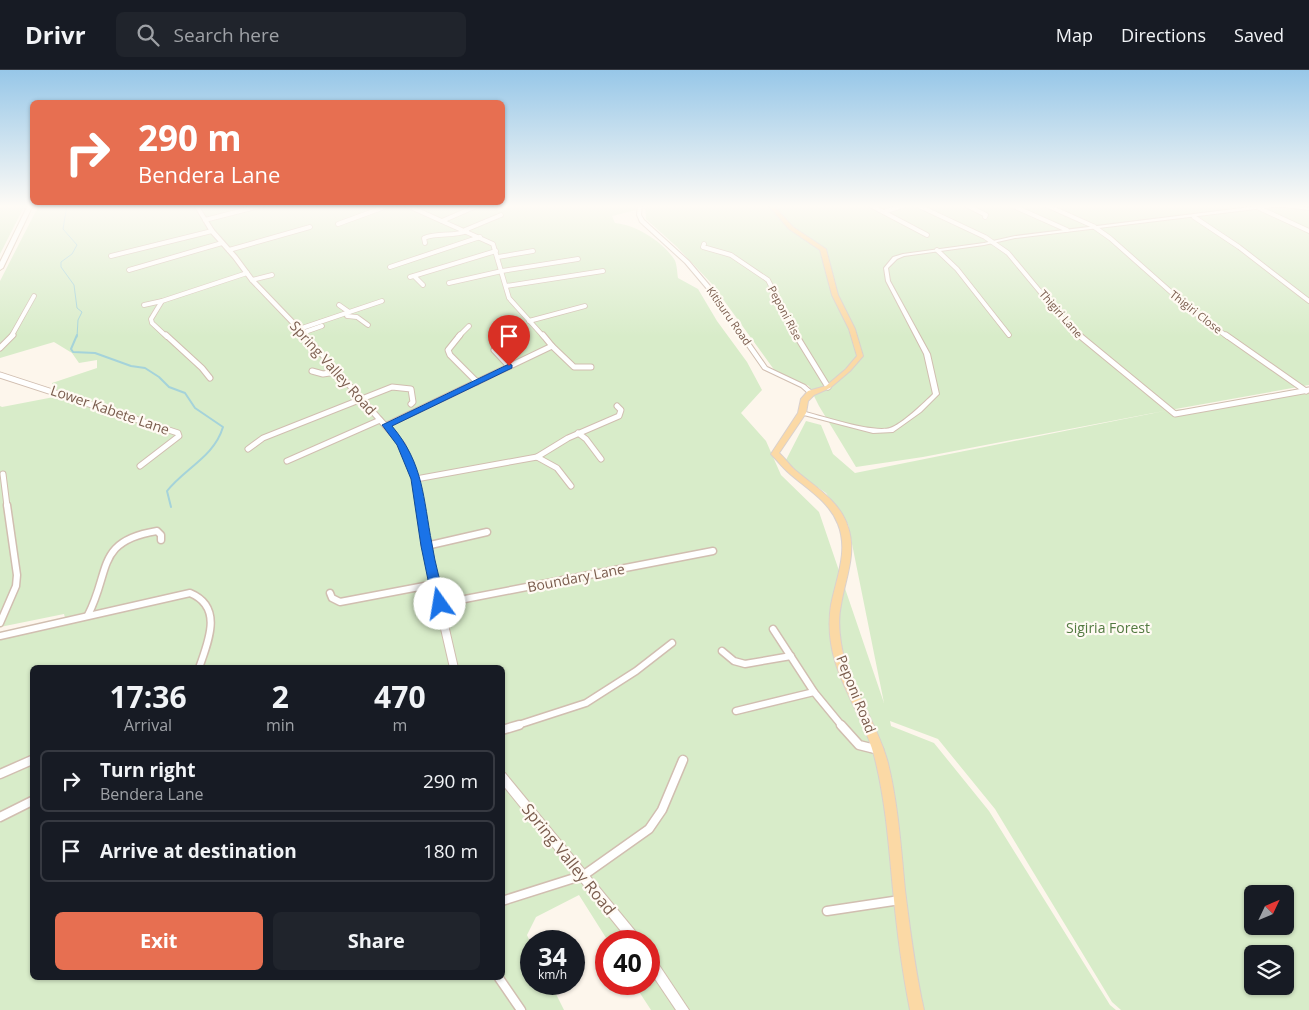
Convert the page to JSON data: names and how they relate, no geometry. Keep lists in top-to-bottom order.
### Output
{
  "streets": {
    "main road": ["Peponi Road"],
    "street": [
      "Thigiri Close",
      "Peponi Rise",
      "Thigiri Lane",
      "Kitisuru Road",
      "Spring Valley Road",
      "Lower Kabete Lane",
      "Boundary Lane"
    ]
  },
  "crossings": [
    ["Thigiri Close", "Thigiri Lane"],
    ["Kitisuru Road", "Peponi Road"],
    ["Spring Valley Road", "Boundary Lane"]
  ],
  "parks": ["Sigiria Forest"],
  "north": "top right",
  "page": {
    "header": "Drivr",
    "search": "Search here",
    "nav": ["Map", "Directions", "Saved"],
    "turn": ["290 m", "Bendera Lane"],
    "eta": [
      "17:36",
      "Arrival",
      "2",
      "min",
      "470",
      "m"
    ],
    "list": [
      {
        "name": "Turn right",
        "note": "Bendera Lane",
        "value": "290 m"
      },
      {
        "name": "Arrive at destination",
        "value": "180 m"
      }
    ],
    "buttons": ["Exit", "Share"],
    "speed": "34 km/h",
    "limit": "40"
  }
}
